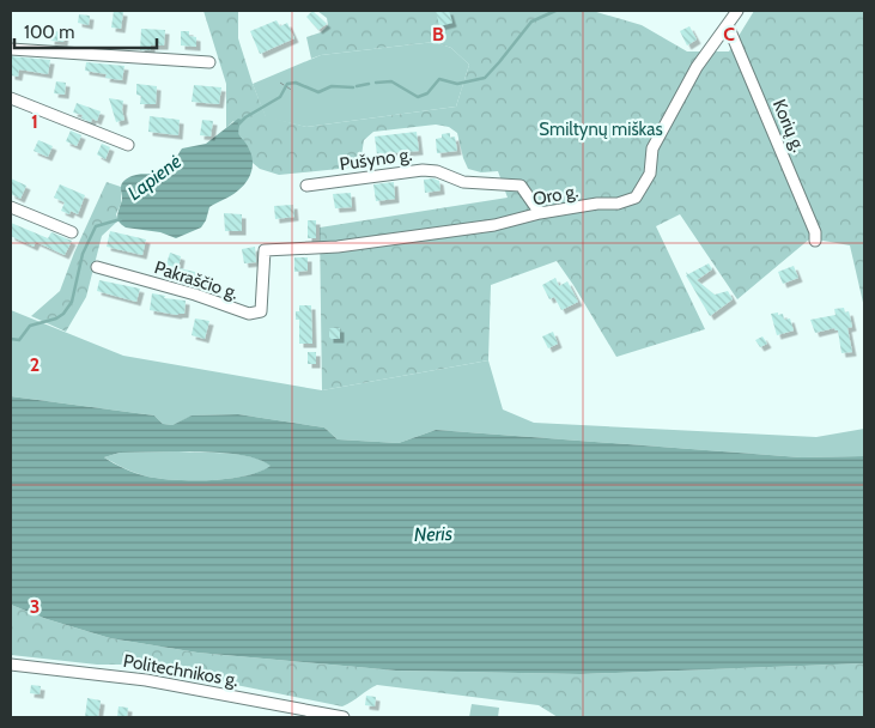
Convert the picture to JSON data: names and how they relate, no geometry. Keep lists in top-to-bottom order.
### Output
{
  "streets": {
    "street": [
      "Korių g.",
      "Pušyno g.",
      "Oro g.",
      "Pakraščio g.",
      "Politechnikos g."
    ]
  },
  "crossings": [
    ["Korių g.", "Oro g."],
    ["Pušyno g.", "Oro g."],
    ["Oro g.", "Pakraščio g."]
  ],
  "water": ["Lapienė", "Neris"],
  "parks": ["Smiltynų miškas"],
  "scale_bar": "100 m",
  "grid": {
    "columns": ["B", "C"],
    "rows": ["1", "2", "3"]
  }
}
